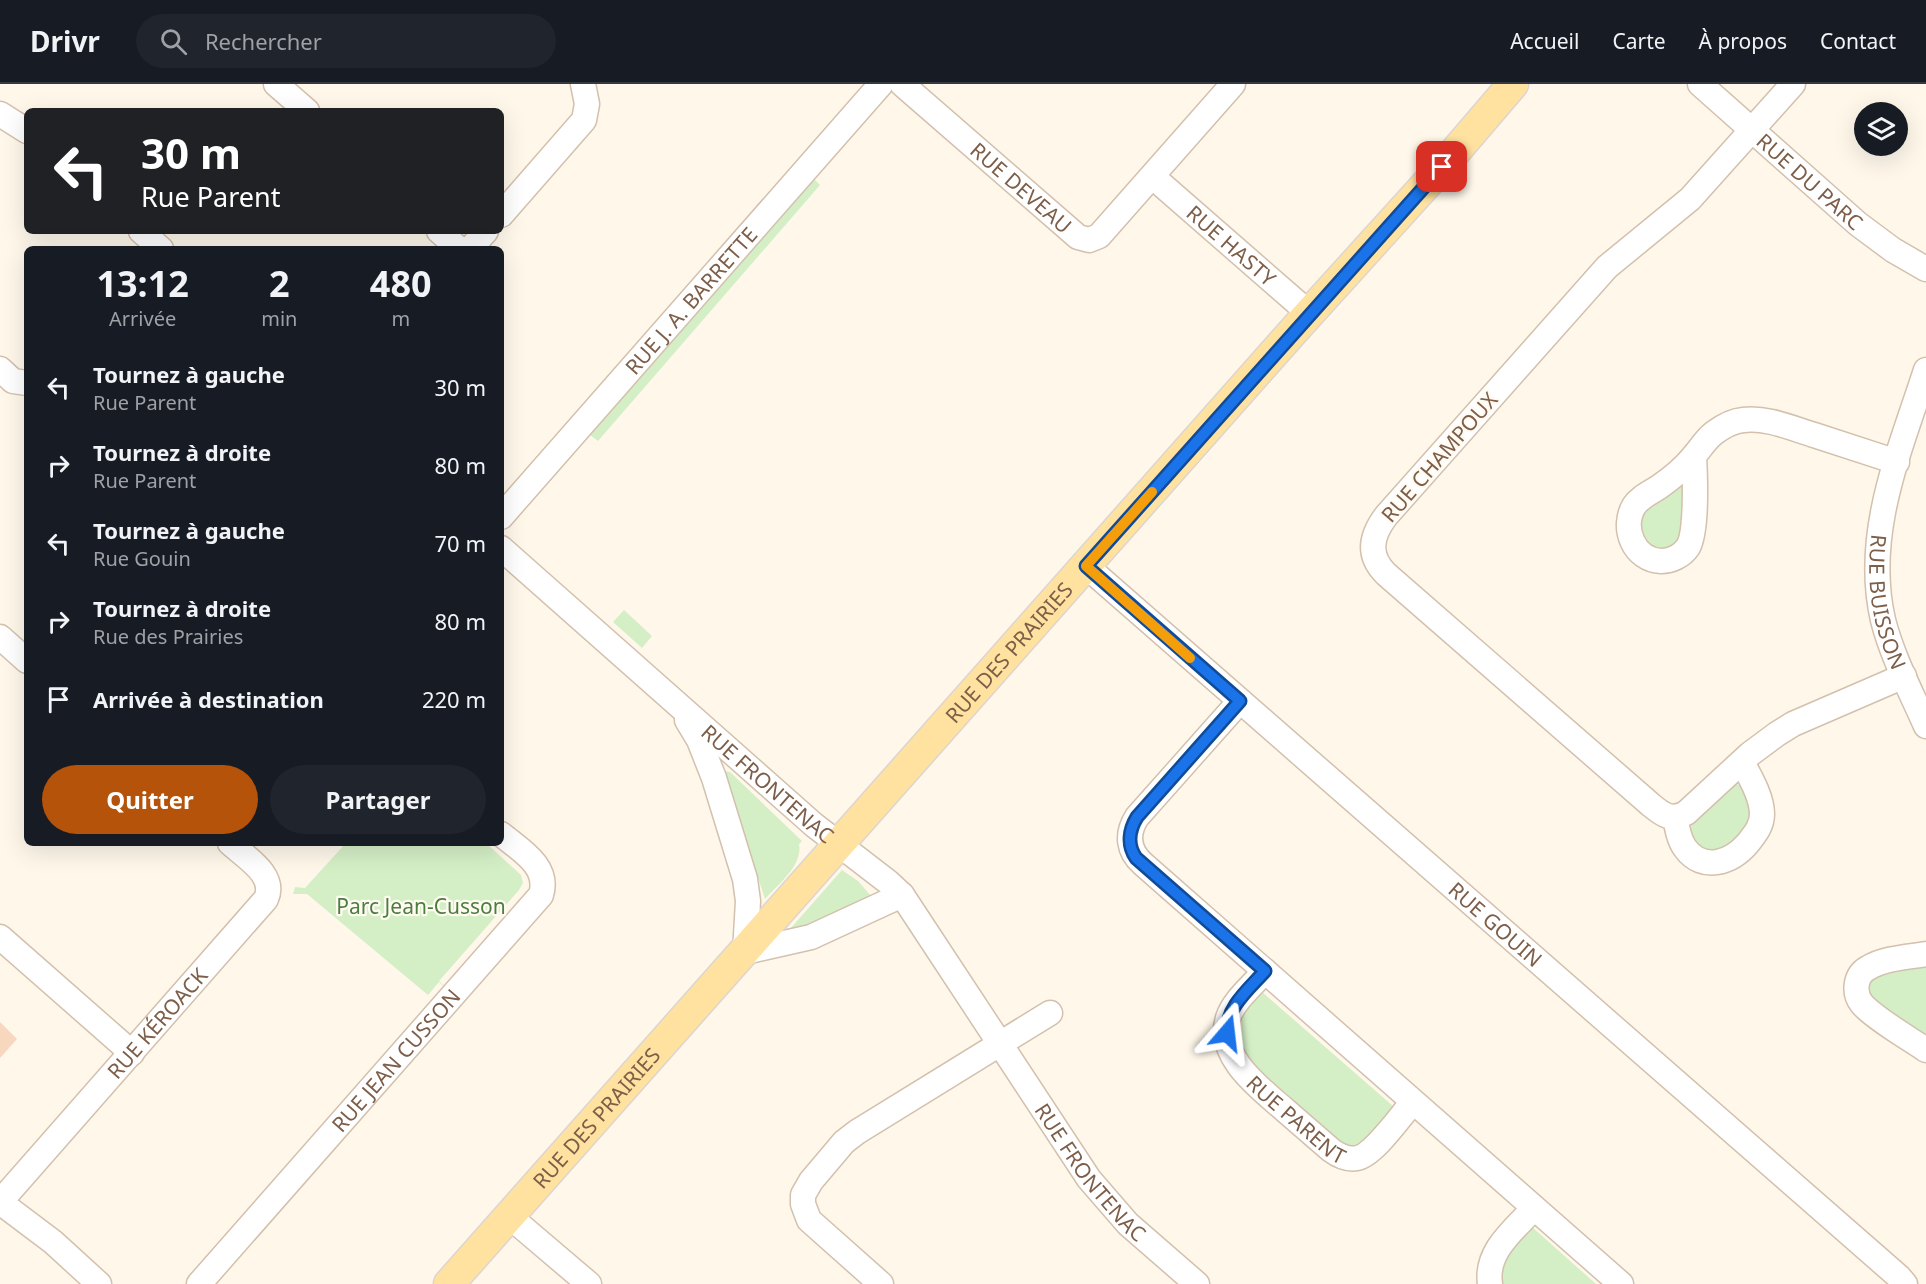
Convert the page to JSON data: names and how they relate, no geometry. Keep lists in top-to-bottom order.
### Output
{
  "streets": {
    "main road": ["RUE DES PRAIRIES"],
    "street": [
      "RUE DU PARC",
      "RUE DEVEAU",
      "RUE HASTY",
      "RUE J. A. BARRETTE",
      "RUE CHAMPOUX",
      "RUE BUISSON",
      "RUE FRONTENAC",
      "RUE GOUIN",
      "RUE KÉROACK",
      "RUE JEAN CUSSON",
      "RUE PARENT"
    ]
  },
  "crossings": [
    ["RUE DU PARC", "RUE CHAMPOUX"],
    ["RUE DEVEAU", "RUE HASTY"],
    ["RUE HASTY", "RUE DES PRAIRIES"],
    ["RUE DES PRAIRIES", "RUE FRONTENAC"],
    ["RUE DES PRAIRIES", "RUE GOUIN"]
  ],
  "parks": ["Parc Jean-Cusson"],
  "page": {
    "header": "Drivr",
    "search": "Rechercher",
    "nav": [
      "Accueil",
      "Carte",
      "À propos",
      "Contact"
    ],
    "turn": ["30 m", "Rue Parent"],
    "eta": [
      "13:12",
      "Arrivée",
      "2",
      "min",
      "480",
      "m"
    ],
    "list": [
      {
        "name": "Tournez à gauche",
        "note": "Rue Parent",
        "value": "30 m"
      },
      {
        "name": "Tournez à droite",
        "note": "Rue Parent",
        "value": "80 m"
      },
      {
        "name": "Tournez à gauche",
        "note": "Rue Gouin",
        "value": "70 m"
      },
      {
        "name": "Tournez à droite",
        "note": "Rue des Prairies",
        "value": "80 m"
      },
      {
        "name": "Arrivée à destination",
        "value": "220 m"
      }
    ],
    "buttons": ["Quitter", "Partager"]
  }
}
